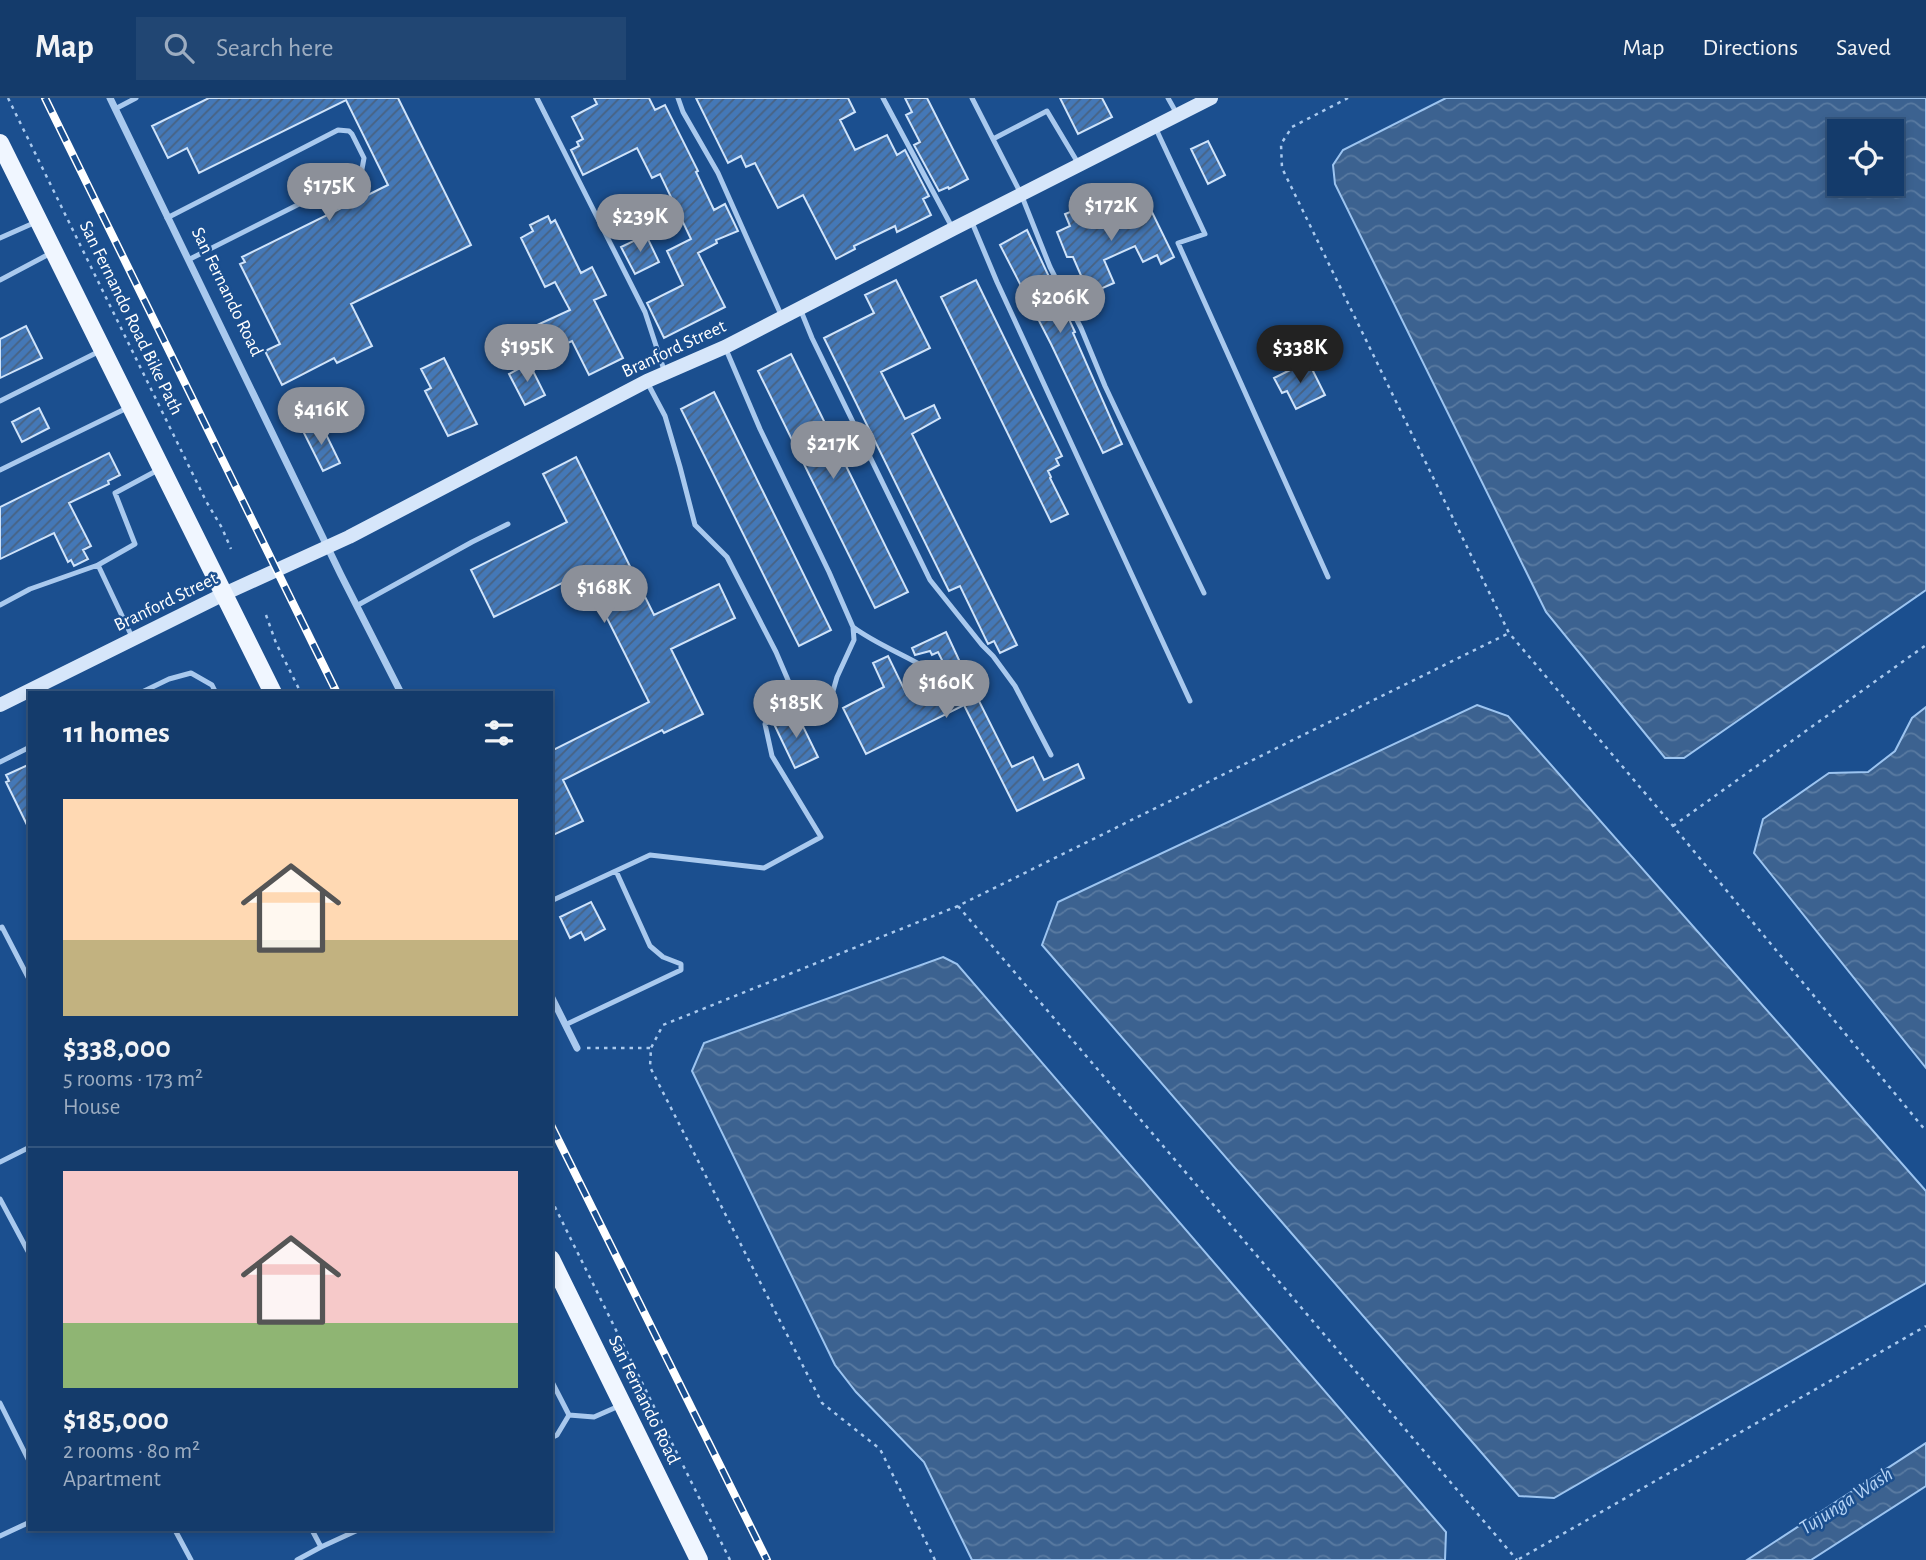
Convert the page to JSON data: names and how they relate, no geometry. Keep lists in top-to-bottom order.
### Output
{
  "streets": {
    "main road": ["San Fernando Road", "Branford Street"],
    "path": ["San Fernando Road Bike Path"]
  },
  "crossings": [
    ["San Fernando Road", "Branford Street"]
  ],
  "water": ["Tujunga Wash"],
  "page": {
    "header": "Map",
    "search": "Search here",
    "nav": ["Map", "Directions", "Saved"],
    "price": [
      "$175K",
      "$172K",
      "$239K",
      "$206K",
      "$195K",
      "$338K",
      "$416K",
      "$217K",
      "$168K",
      "$160K",
      "$185K"
    ],
    "heading": "11 homes",
    "list": [
      {
        "name": "$338,000",
        "note": "5 rooms · 173 m² · House"
      },
      {
        "name": "$185,000",
        "note": "2 rooms · 80 m² · Apartment"
      }
    ]
  }
}
